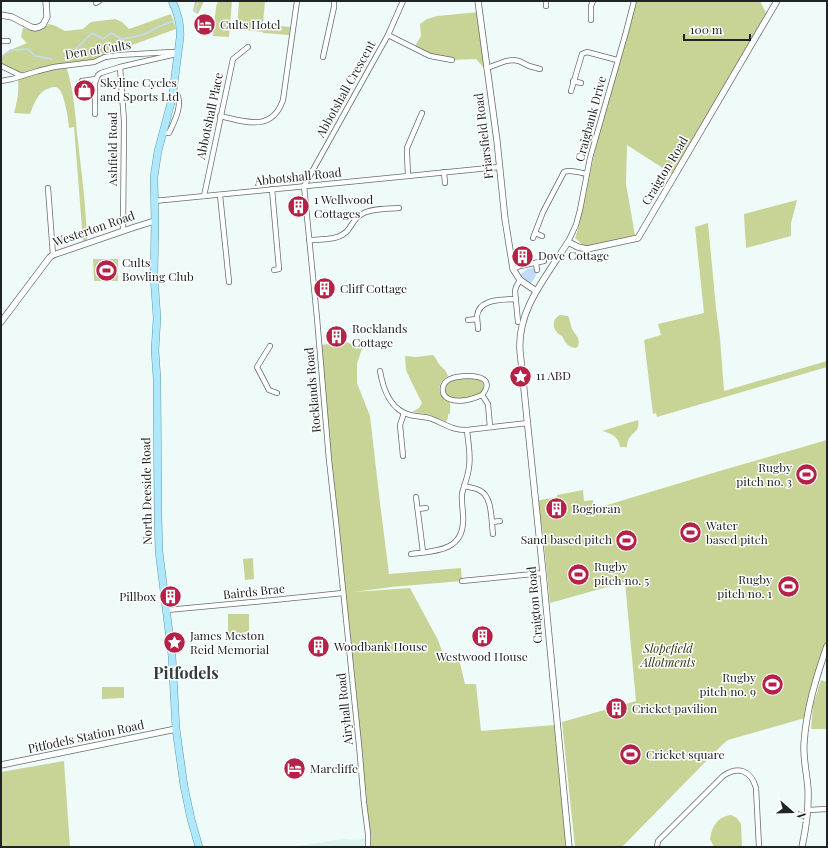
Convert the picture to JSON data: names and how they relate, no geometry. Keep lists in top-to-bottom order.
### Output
{
  "streets": {
    "main road": ["North Deeside Road"],
    "street": [
      "Den of Cults",
      "Abbotshall Crescent",
      "Abbotshall Place",
      "Craigbank Drive",
      "Friarsfield Road",
      "Ashfield Road",
      "Craigton Road",
      "Abbotshall Road",
      "Westerton Road",
      "Rocklands Road",
      "Bairds Brae",
      "Airyhall Road",
      "Pitfodels Station Road"
    ]
  },
  "crossings": [
    ["Den of Cults", "North Deeside Road"],
    ["Abbotshall Crescent", "Abbotshall Road"],
    ["Abbotshall Crescent", "Rocklands Road"],
    ["Abbotshall Place", "Abbotshall Road"],
    ["Craigbank Drive", "Craigton Road"],
    ["Friarsfield Road", "Abbotshall Road"],
    ["Ashfield Road", "Westerton Road"],
    ["Abbotshall Road", "Rocklands Road"],
    ["Abbotshall Road", "North Deeside Road"],
    ["Westerton Road", "North Deeside Road"],
    ["Rocklands Road", "Bairds Brae"],
    ["Rocklands Road", "Airyhall Road"],
    ["North Deeside Road", "Bairds Brae"],
    ["North Deeside Road", "Pitfodels Station Road"],
    ["Bairds Brae", "Airyhall Road"]
  ],
  "districts": ["Pitfodels"],
  "parks": ["Slopefield Allotments"],
  "places": {
    "hotel": ["Cults Hotel", "Marcliffe"],
    "shop": ["Skyline Cycles and Sports Ltd"],
    "building": [
      "1 Wellwood Cottages",
      "Dove Cottage",
      "Cliff Cottage",
      "Rocklands Cottage",
      "Bogjoran",
      "Pillbox",
      "Westwood House",
      "Woodbank House",
      "Cricket pavilion"
    ],
    "sports": [
      "Cults Bowling Club",
      "Rugby pitch no. 3",
      "Water based pitch",
      "Sand based pitch",
      "Rugby pitch no. 5",
      "Rugby pitch no. 1",
      "Rugby pitch no. 9",
      "Cricket square"
    ],
    "place": ["11 ABD", "James Meston Reid Memorial"]
  },
  "scale_bar": "100 m",
  "north": "right"
}
